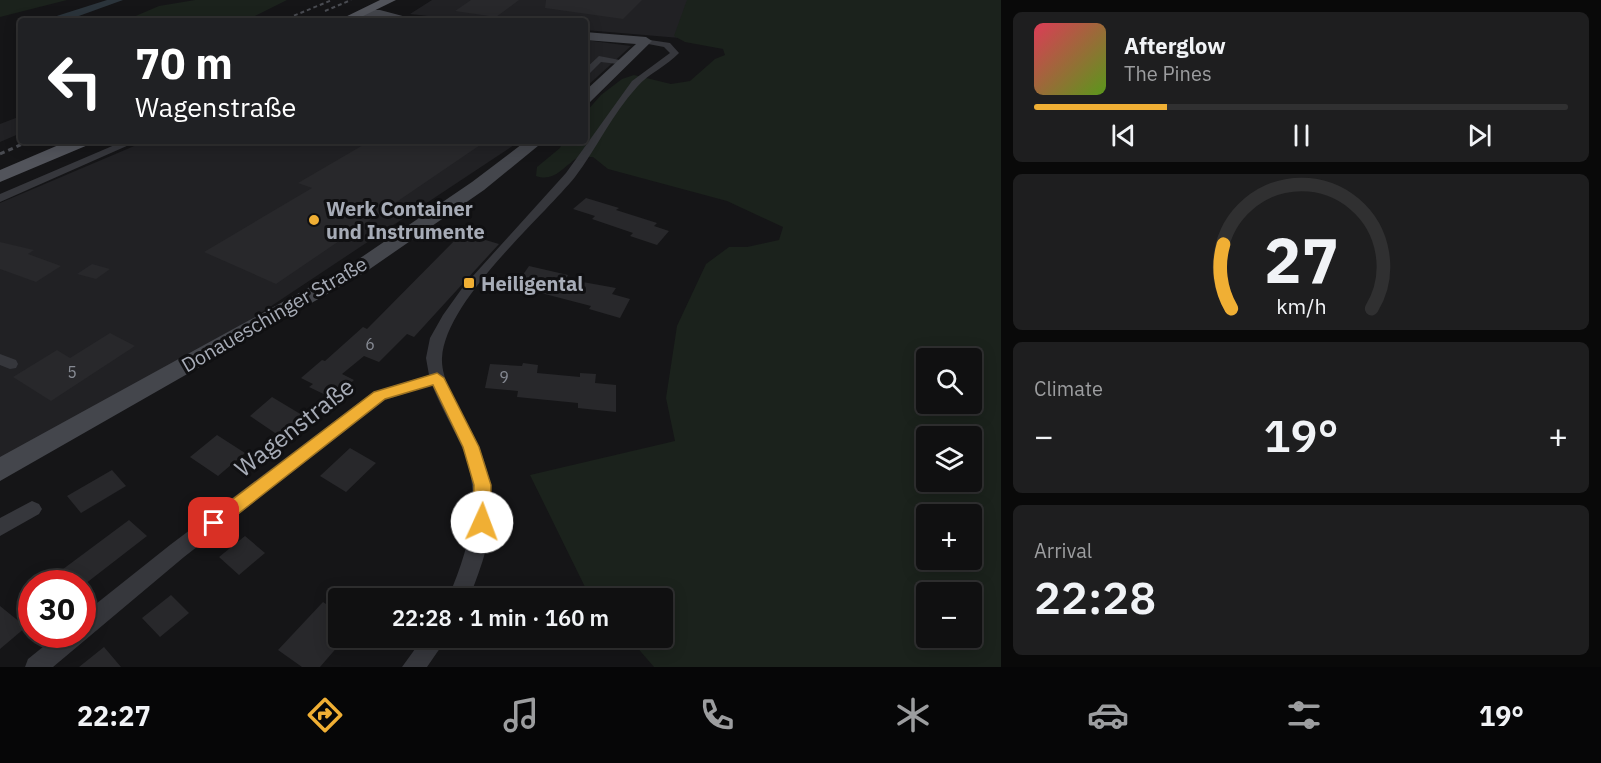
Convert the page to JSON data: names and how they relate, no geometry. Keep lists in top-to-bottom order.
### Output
{
  "streets": {
    "street": ["Donaueschinger Straße", "Wagenstraße"]
  },
  "places": {
    "other": ["Werk Container und Instrumente"],
    "transit": ["Heiligental"]
  },
  "house_numbers": ["6", "5", "9"],
  "page": {
    "turn": ["70 m", "Wagenstraße"],
    "song": ["Afterglow", "The Pines"],
    "tile": [
      "Climate",
      ["Arrival", "22:28"]
    ],
    "map_buttons": ["+", "−"],
    "heat": ["−", "19°", "+"],
    "limit": "30",
    "trip": "22:28 · 1 min · 160 m",
    "tabs": ["22:27", "19°"],
    "gauge": ["27", "km/h"]
  }
}
